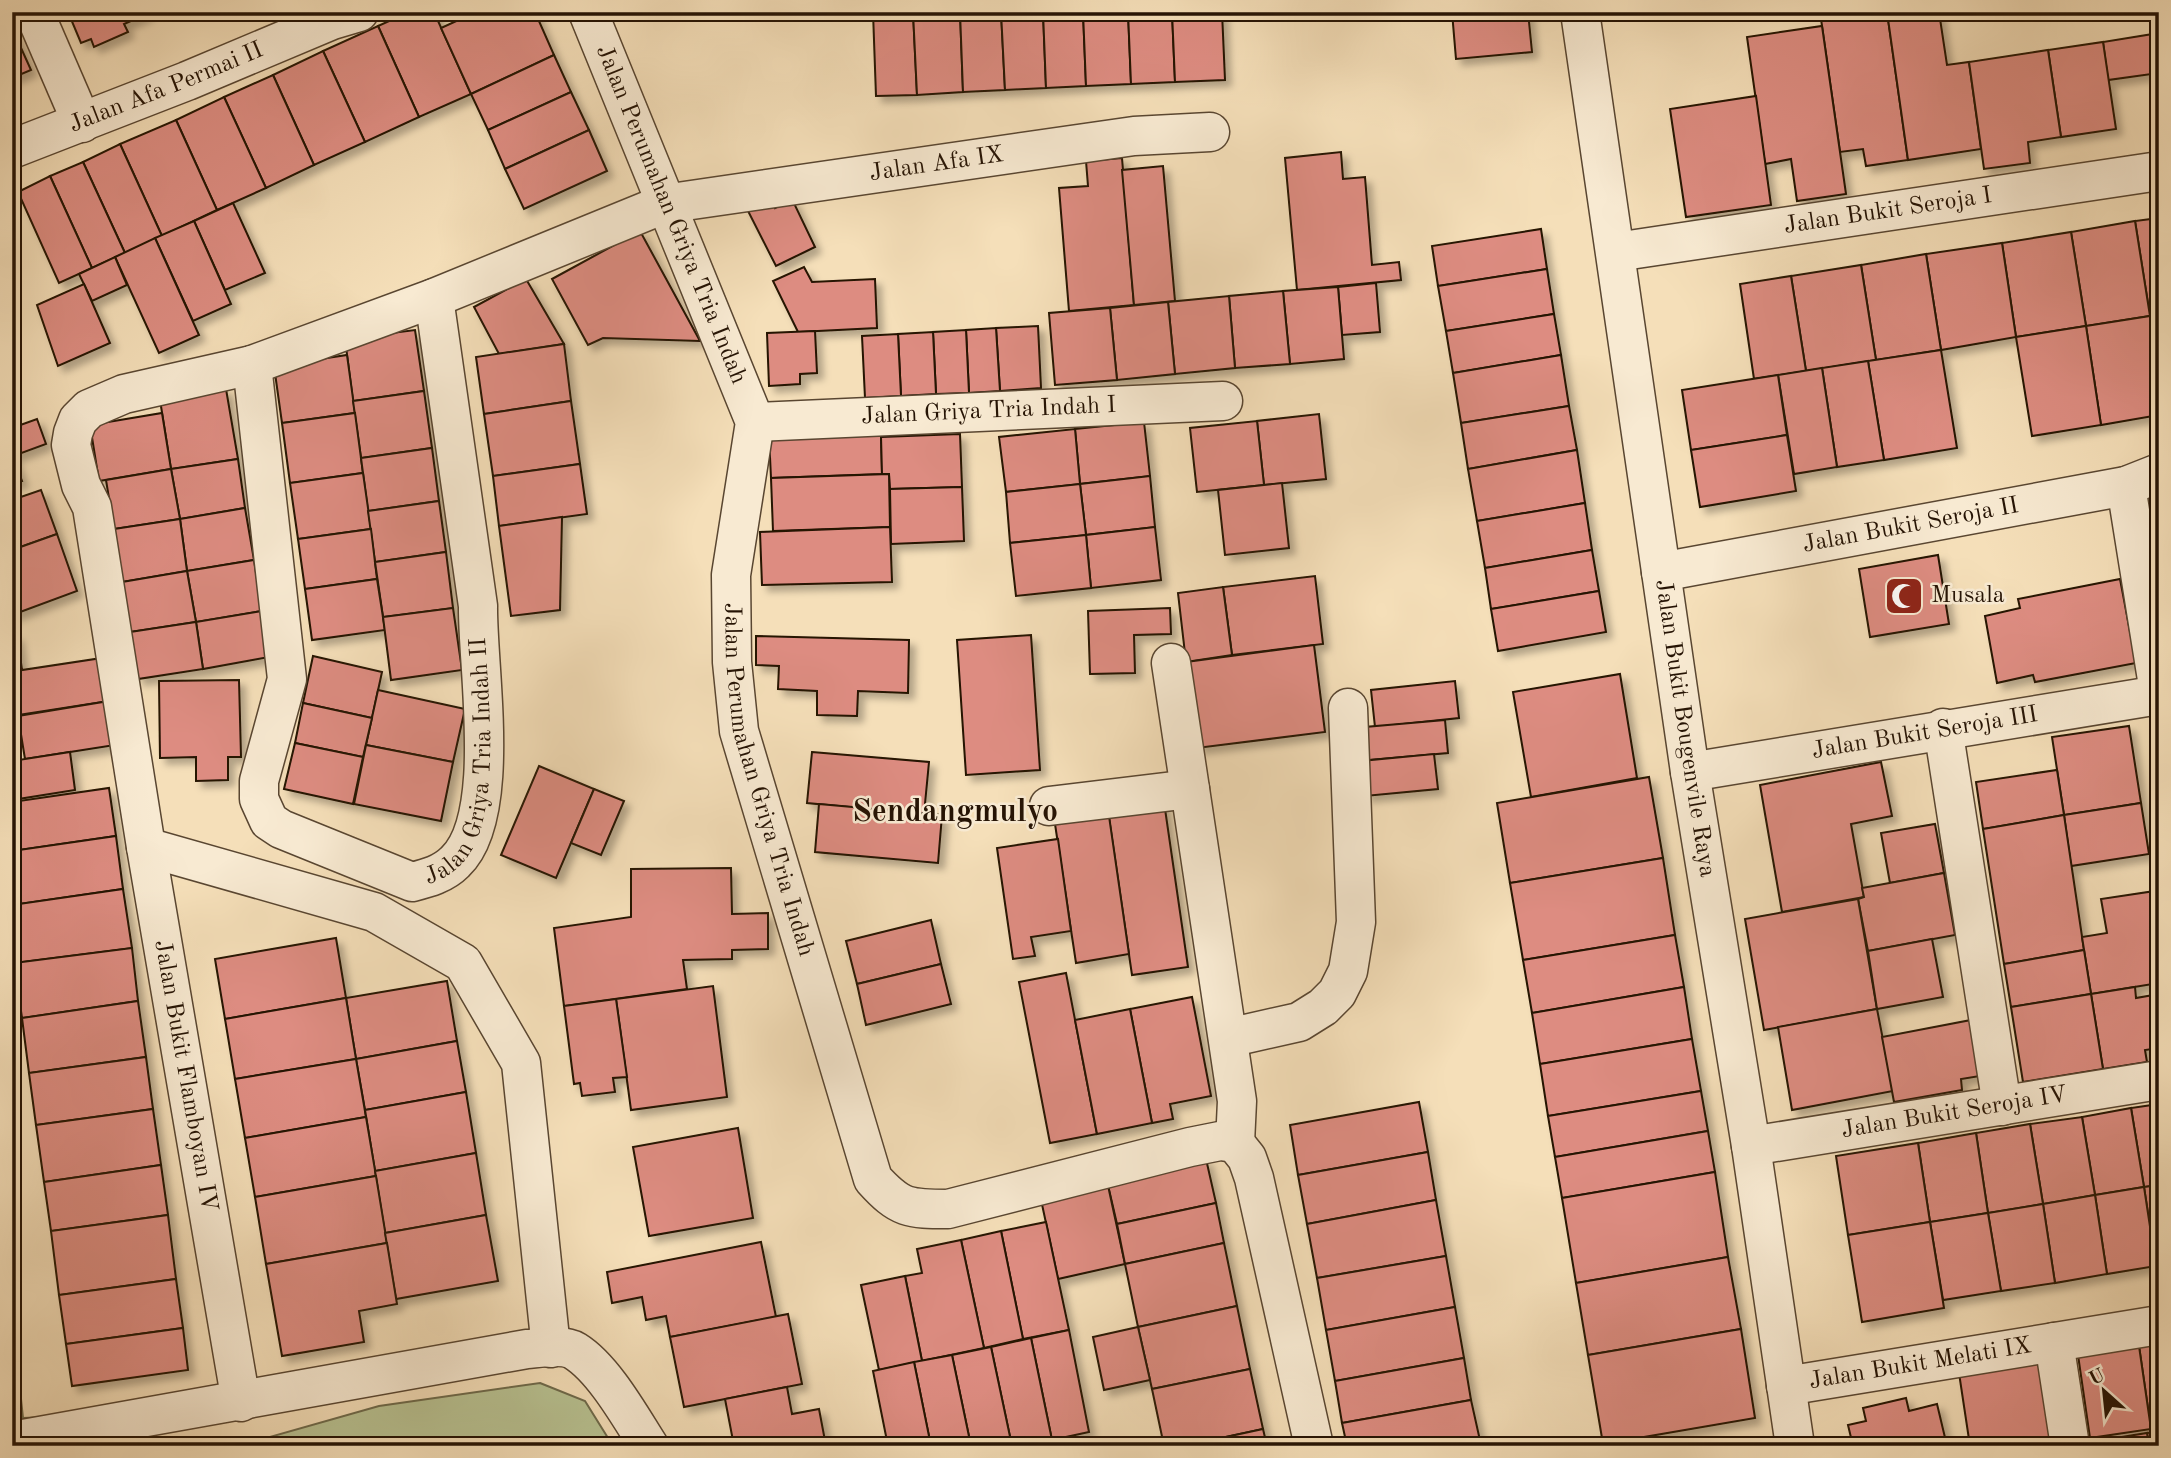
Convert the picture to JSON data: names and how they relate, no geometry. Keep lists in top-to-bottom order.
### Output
{
  "streets": {
    "street": [
      "Jalan Afa Permai II",
      "Jalan Afa IX",
      "Jalan Bukit Seroja I",
      "Jalan Perumahan Griya Tria Indah",
      "Jalan Griya Tria Indah I",
      "Jalan Bukit Seroja II",
      "Jalan Bukit Bougenvile Raya",
      "Jalan Bukit Seroja III",
      "Jalan Griya Tria Indah II",
      "Jalan Bukit Flamboyan IV",
      "Jalan Bukit Seroja IV",
      "Jalan Bukit Melati IX"
    ]
  },
  "crossings": [
    ["Jalan Afa IX", "Jalan Perumahan Griya Tria Indah"],
    ["Jalan Afa IX", "Jalan Griya Tria Indah II"],
    ["Jalan Afa IX", "Jalan Bukit Flamboyan IV"],
    ["Jalan Bukit Seroja I", "Jalan Bukit Bougenvile Raya"],
    ["Jalan Perumahan Griya Tria Indah", "Jalan Griya Tria Indah I"],
    ["Jalan Bukit Seroja II", "Jalan Bukit Bougenvile Raya"],
    ["Jalan Bukit Bougenvile Raya", "Jalan Bukit Seroja III"],
    ["Jalan Bukit Bougenvile Raya", "Jalan Bukit Seroja IV"],
    ["Jalan Bukit Bougenvile Raya", "Jalan Bukit Melati IX"]
  ],
  "districts": ["Sendangmulyo"],
  "places": {
    "mosque": ["Musala"]
  },
  "north": "top left"
}
